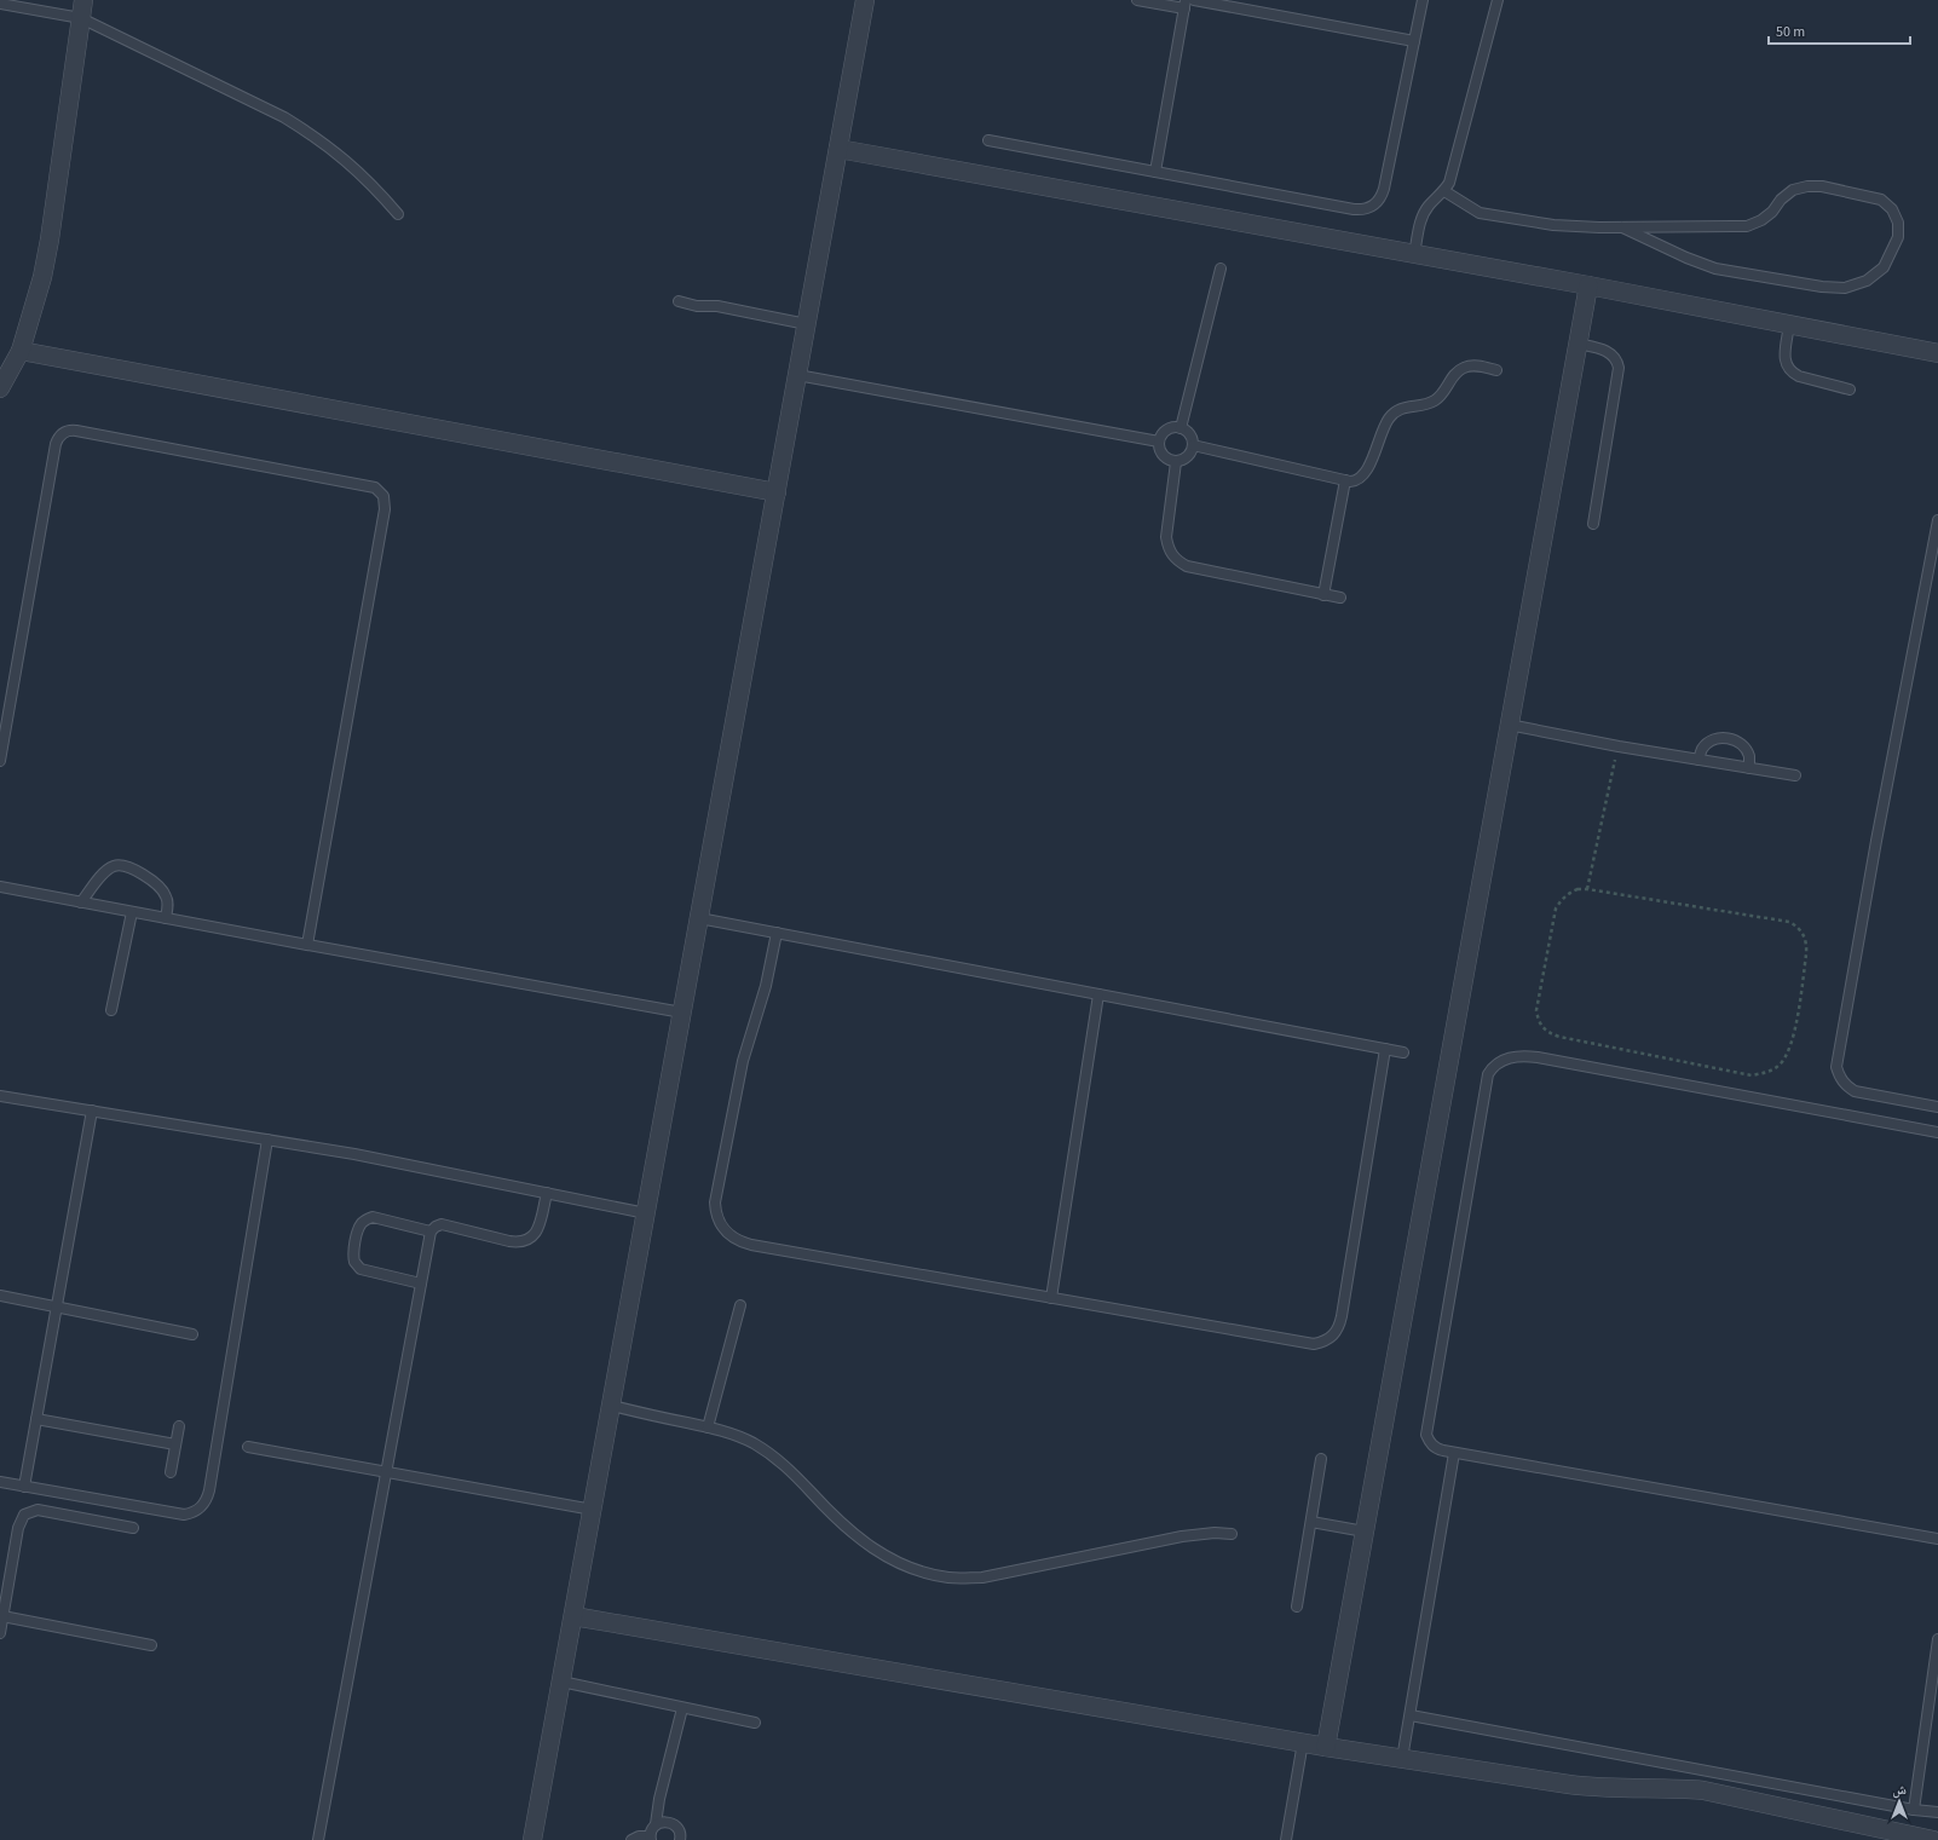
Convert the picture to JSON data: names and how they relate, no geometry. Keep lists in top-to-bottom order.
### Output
{
  "scale_bar": "50 m",
  "north": "top"
}
